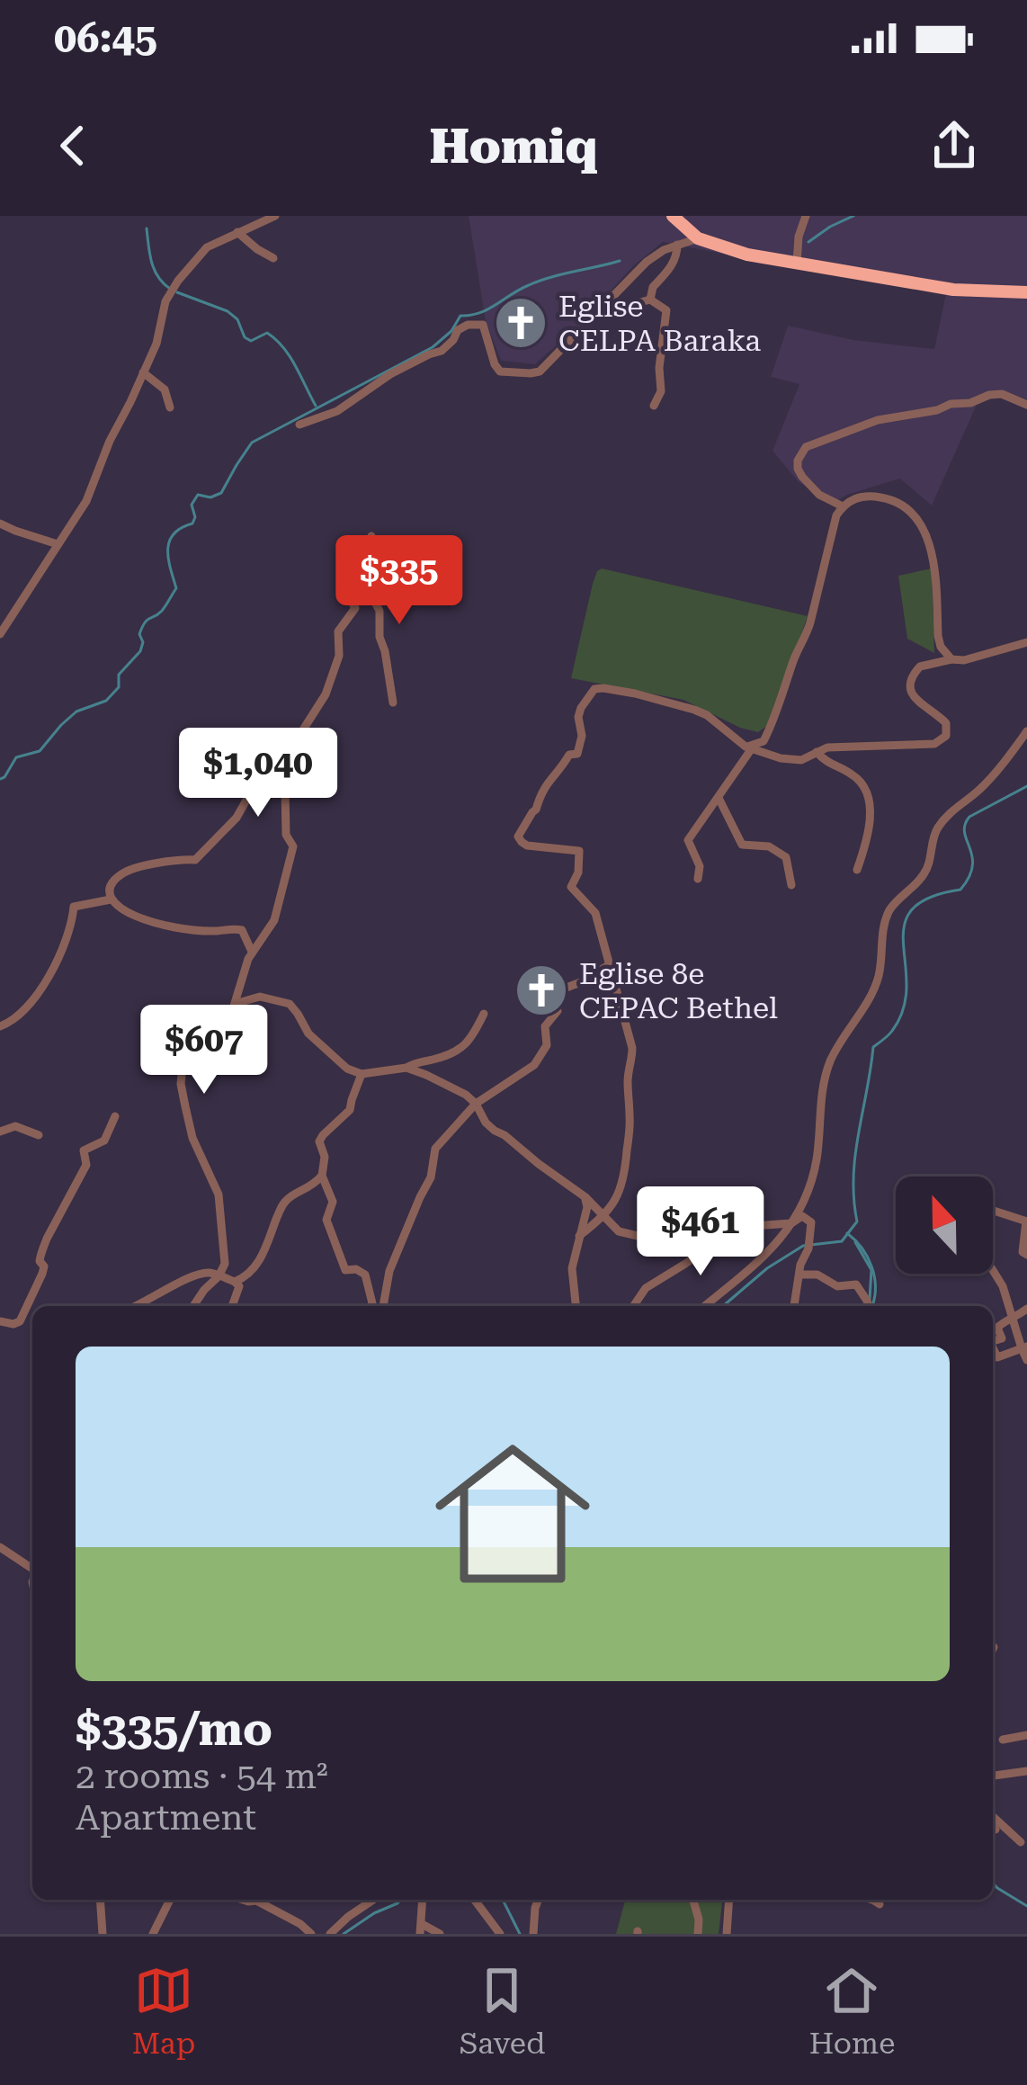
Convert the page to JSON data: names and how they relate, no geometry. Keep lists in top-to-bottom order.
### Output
{
  "places": {
    "church": ["Eglise CELPA Baraka", "Eglise 8e CEPAC Bethel"]
  },
  "north": "top",
  "page": {
    "status": "06:45",
    "header": "Homiq",
    "price": [
      "$335",
      "$1,040",
      "$607",
      "$461"
    ],
    "list": [
      {
        "name": "$335/mo",
        "note": "2 rooms · 54 m² · Apartment"
      }
    ],
    "tabs": ["Map", "Saved", "Home"]
  }
}
